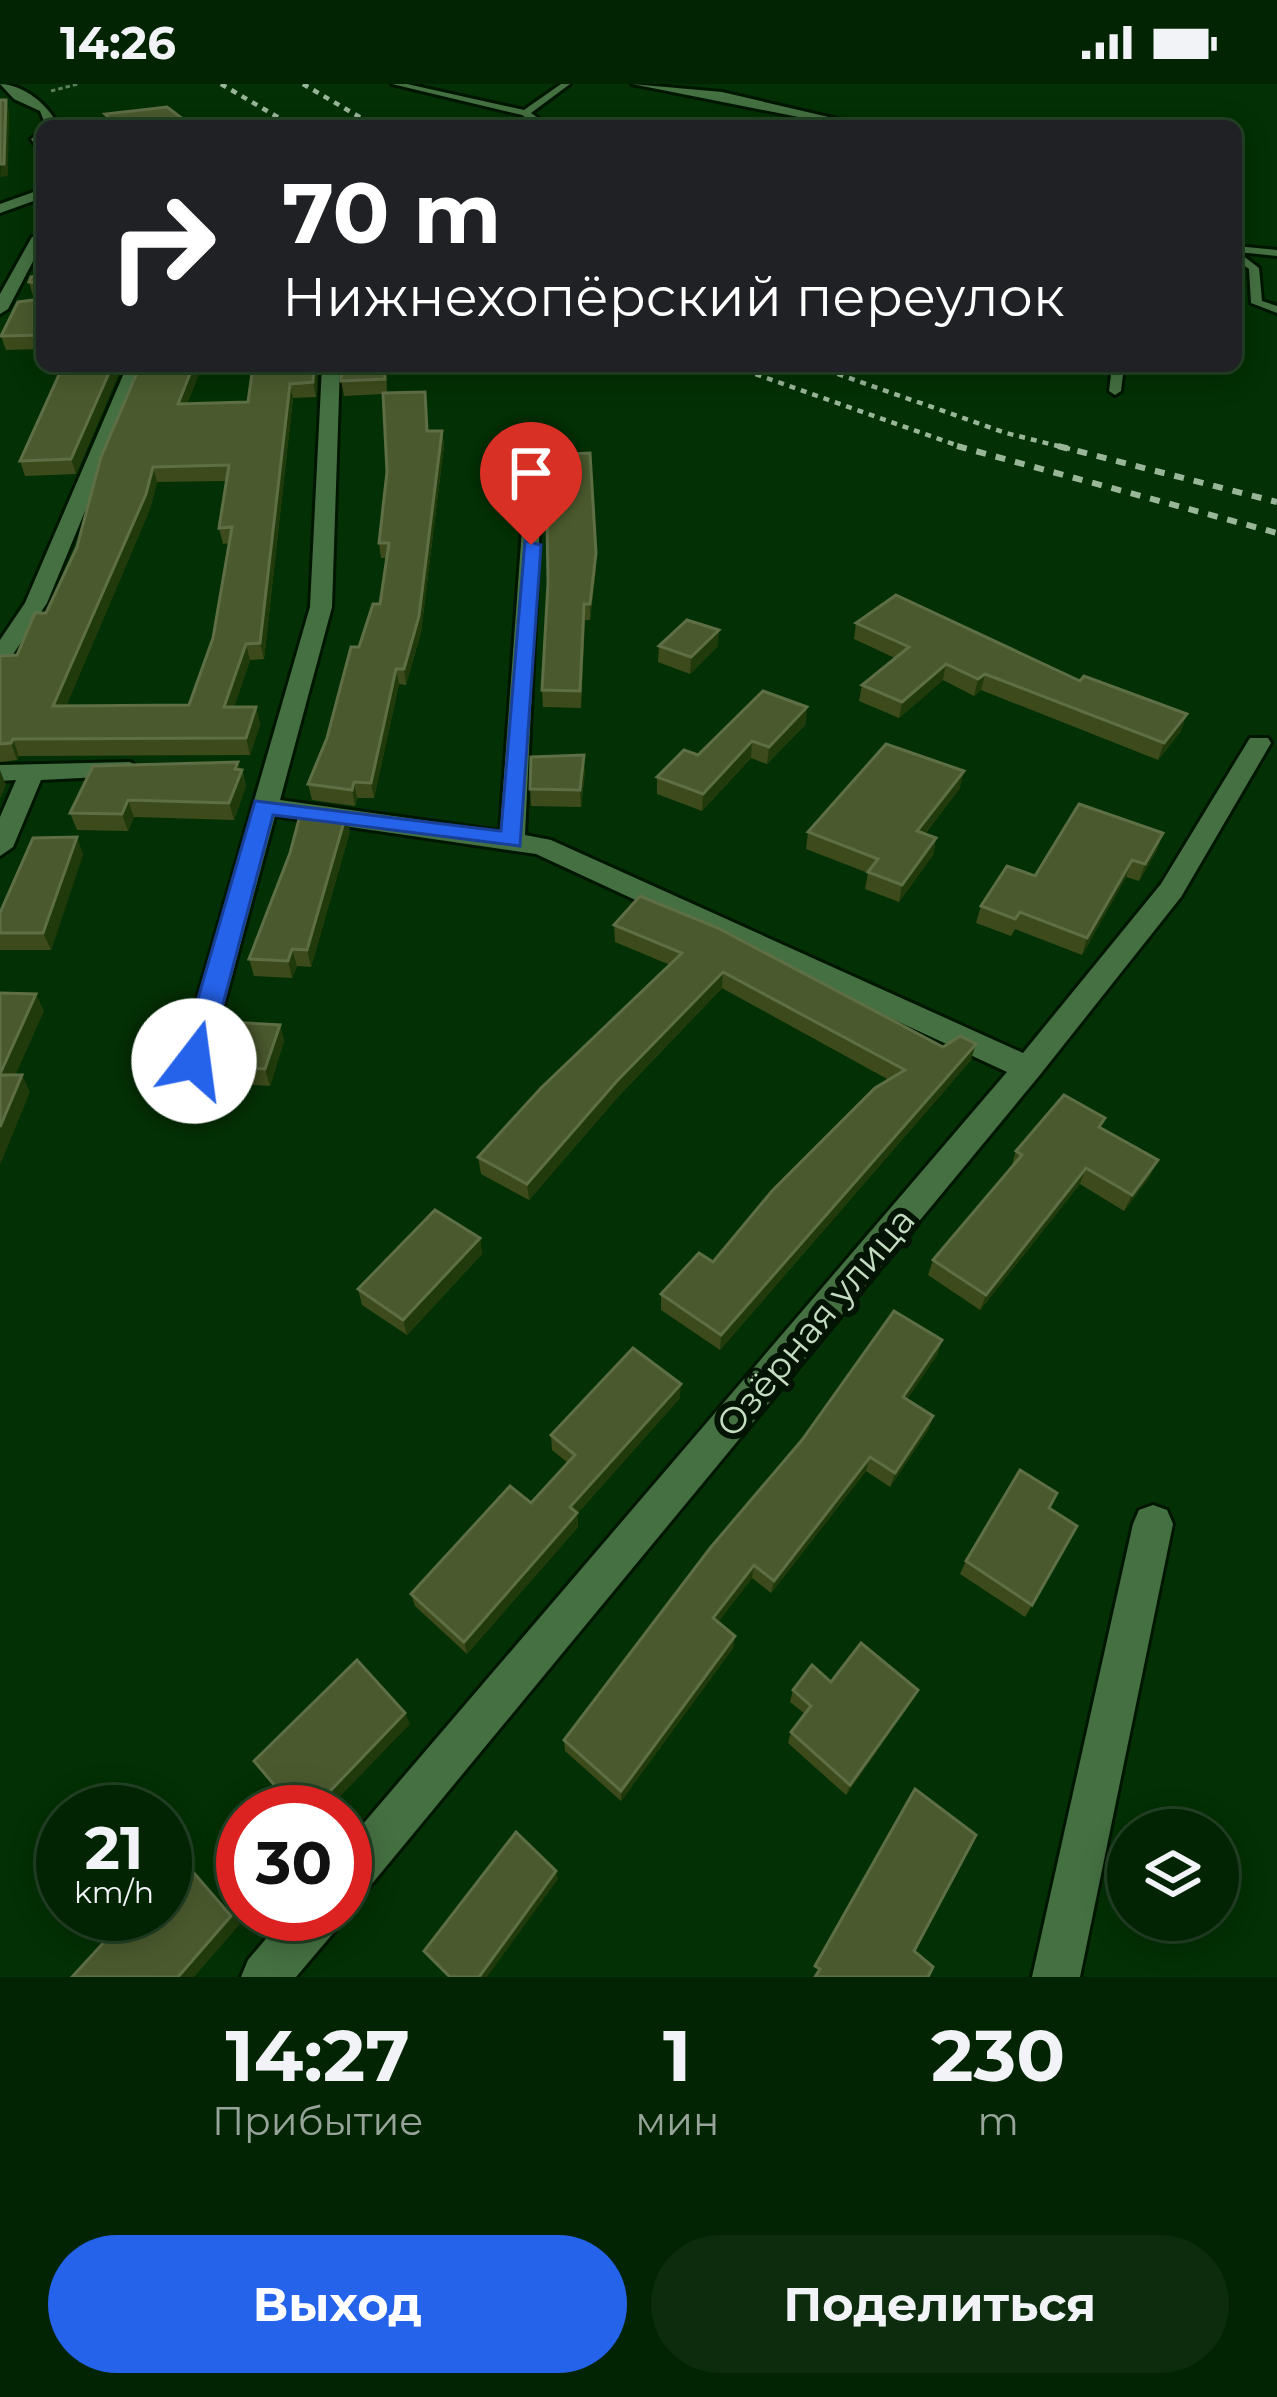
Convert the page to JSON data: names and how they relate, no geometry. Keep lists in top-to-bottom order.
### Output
{
  "streets": {
    "street": ["Озёрная улица"]
  },
  "page": {
    "status": "14:26",
    "turn": ["70 m", "Нижнехопёрский переулок"],
    "speed": "21 km/h",
    "limit": "30",
    "eta": [
      "14:27",
      "Прибытие",
      "1",
      "мин",
      "230",
      "m"
    ],
    "buttons": ["Выход", "Поделиться"]
  }
}
